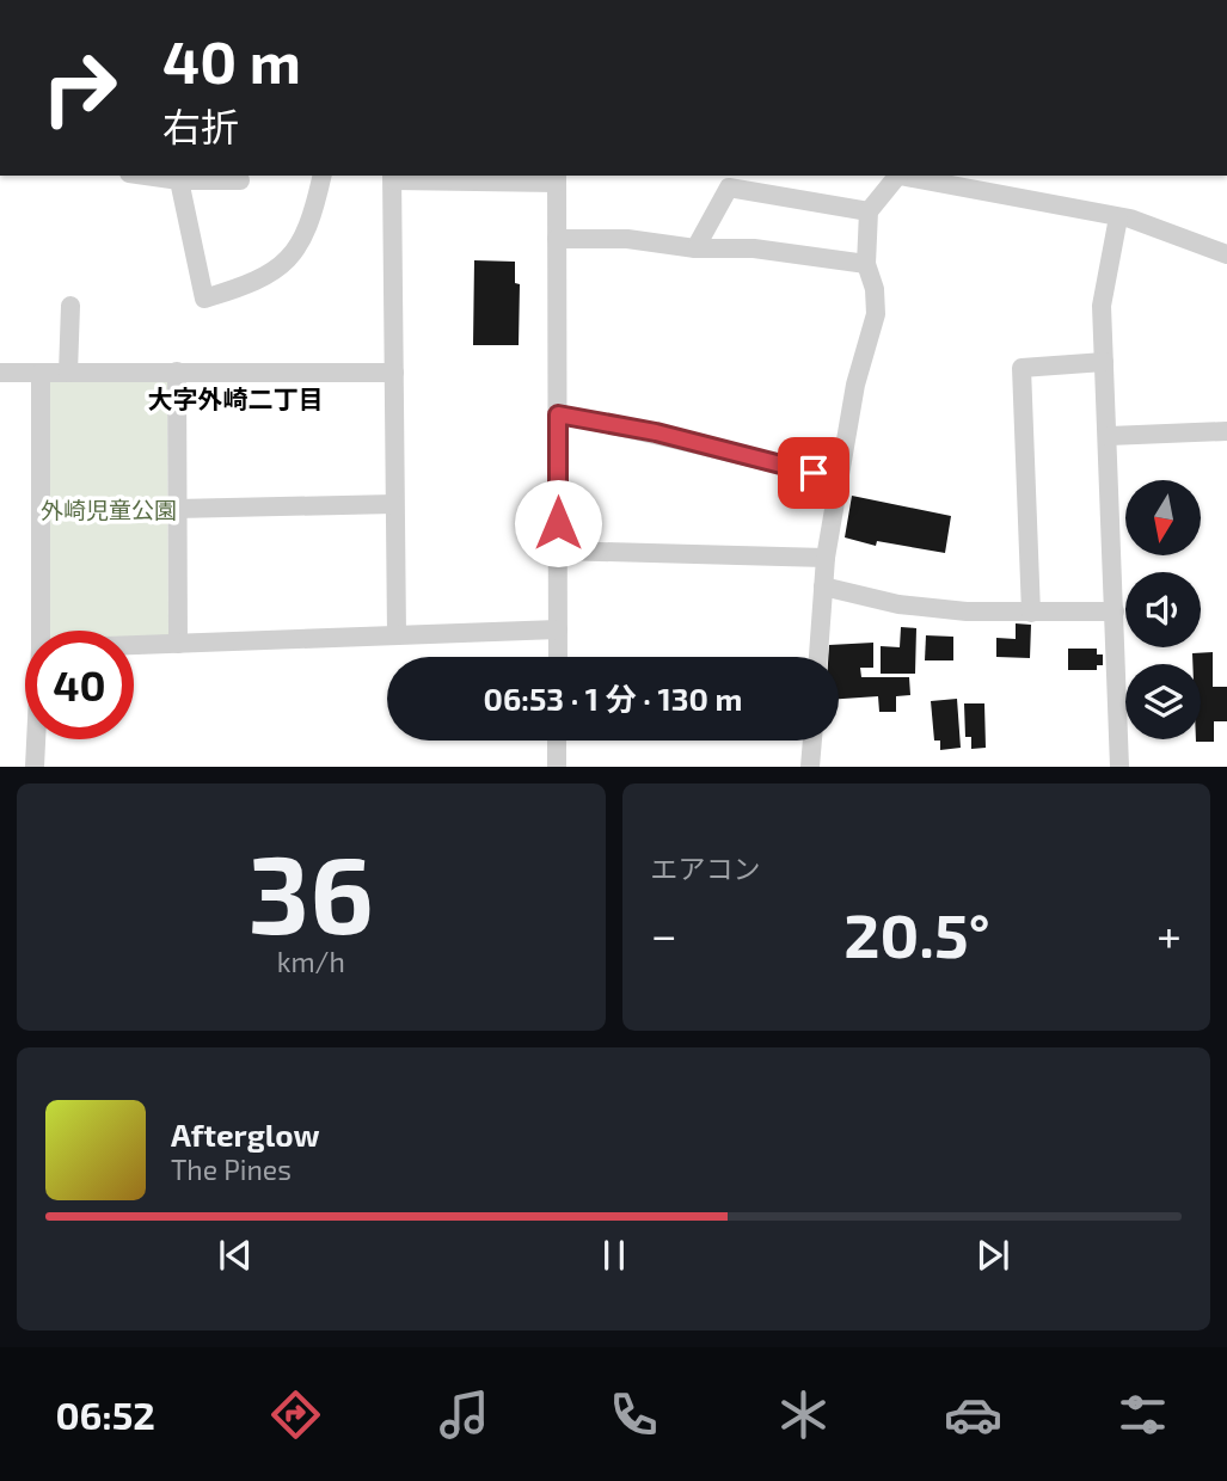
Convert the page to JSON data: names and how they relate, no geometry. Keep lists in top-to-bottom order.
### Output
{
  "districts": ["大字外崎二丁目"],
  "parks": ["外崎児童公園"],
  "north": "bottom",
  "page": {
    "turn": ["40 m", "右折"],
    "limit": "40",
    "trip": "06:53 · 1 分 · 130 m",
    "tile": [
      ["36", "km/h"],
      "エアコン"
    ],
    "heat": ["−", "20.5°", "+"],
    "song": ["Afterglow", "The Pines"],
    "tabs": "06:52"
  }
}
